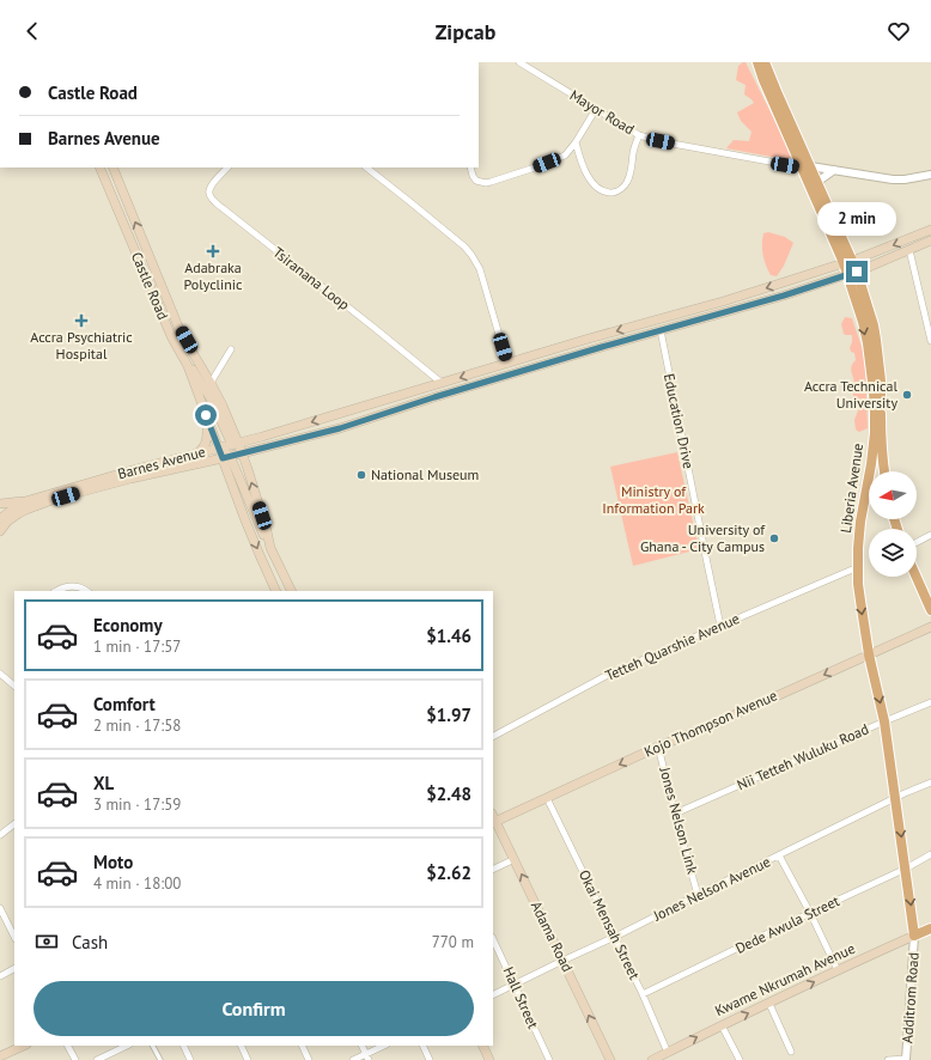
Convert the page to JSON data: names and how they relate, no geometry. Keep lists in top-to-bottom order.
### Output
{
  "streets": {
    "main road": [
      "Castle Road",
      "Barnes Avenue",
      "Liberia Avenue",
      "Kojo Thompson Avenue",
      "Adama Road",
      "Kwame Nkrumah Avenue"
    ],
    "street": [
      "Mayor Road",
      "Tsiranana Loop",
      "Education Drive",
      "Tetteh Quarshie Avenue",
      "Nii Tetteh Wuluku Road",
      "Jones Nelson Link",
      "Jones Nelson Avenue",
      "Okai Mensah Street",
      "Dede Awula Street",
      "Hall Street",
      "Additrom Road"
    ]
  },
  "crossings": [
    ["Mayor Road", "Liberia Avenue"],
    ["Tsiranana Loop", "Barnes Avenue"],
    ["Castle Road", "Barnes Avenue"],
    ["Education Drive", "Barnes Avenue"],
    ["Education Drive", "Tetteh Quarshie Avenue"],
    ["Barnes Avenue", "Liberia Avenue"],
    ["Liberia Avenue", "Tetteh Quarshie Avenue"],
    ["Liberia Avenue", "Kojo Thompson Avenue"],
    ["Liberia Avenue", "Nii Tetteh Wuluku Road"],
    ["Liberia Avenue", "Jones Nelson Avenue"],
    ["Liberia Avenue", "Dede Awula Street"],
    ["Liberia Avenue", "Kwame Nkrumah Avenue"],
    ["Liberia Avenue", "Additrom Road"],
    ["Kojo Thompson Avenue", "Jones Nelson Link"],
    ["Kojo Thompson Avenue", "Okai Mensah Street"],
    ["Kojo Thompson Avenue", "Adama Road"],
    ["Nii Tetteh Wuluku Road", "Jones Nelson Link"],
    ["Jones Nelson Link", "Jones Nelson Avenue"],
    ["Jones Nelson Avenue", "Okai Mensah Street"],
    ["Jones Nelson Avenue", "Adama Road"],
    ["Jones Nelson Avenue", "Hall Street"],
    ["Okai Mensah Street", "Dede Awula Street"],
    ["Okai Mensah Street", "Kwame Nkrumah Avenue"],
    ["Kwame Nkrumah Avenue", "Additrom Road"]
  ],
  "one_way": ["Kojo Thompson Avenue", "Adama Road", "Kwame Nkrumah Avenue"],
  "parks": ["Ministry of Information Park"],
  "places": {
    "health": ["Adabraka Polyclinic", "Accra Psychiatric Hospital"],
    "other": ["Accra Technical University", "National Museum", "University of Ghana - City Campus"]
  },
  "north": "left",
  "page": {
    "header": "Zipcab",
    "banner": ["Castle Road", "Barnes Avenue"],
    "bubble": "2 min",
    "list": [
      {
        "name": "Economy",
        "note": "1 min · 17:57",
        "value": "$1.46"
      },
      {
        "name": "Comfort",
        "note": "2 min · 17:58",
        "value": "$1.97"
      },
      {
        "name": "XL",
        "note": "3 min · 17:59",
        "value": "$2.48"
      },
      {
        "name": "Moto",
        "note": "4 min · 18:00",
        "value": "$2.62"
      }
    ],
    "pay": ["Cash", "770 m"],
    "buttons": "Confirm"
  }
}
